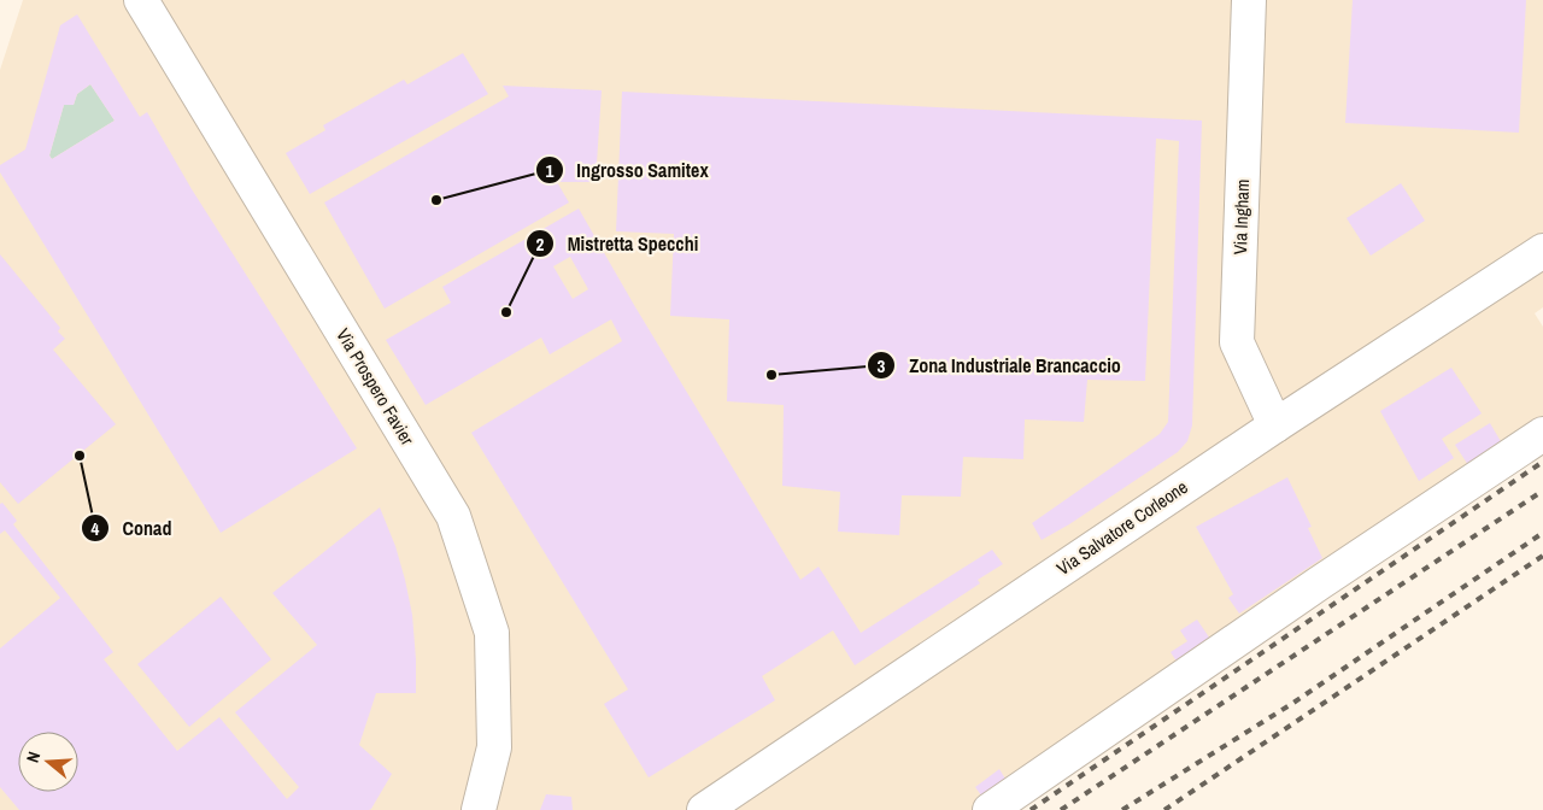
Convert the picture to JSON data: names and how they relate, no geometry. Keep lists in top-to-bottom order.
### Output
{
  "streets": {
    "street": ["Via Ingham", "Via Prospero Favier", "Via Salvatore Corleone"]
  },
  "crossings": [
    ["Via Ingham", "Via Salvatore Corleone"]
  ],
  "places": [
    "Ingrosso Samitex",
    "Mistretta Specchi",
    "Zona Industriale Brancaccio",
    "Conad"
  ],
  "north": "left"
}
